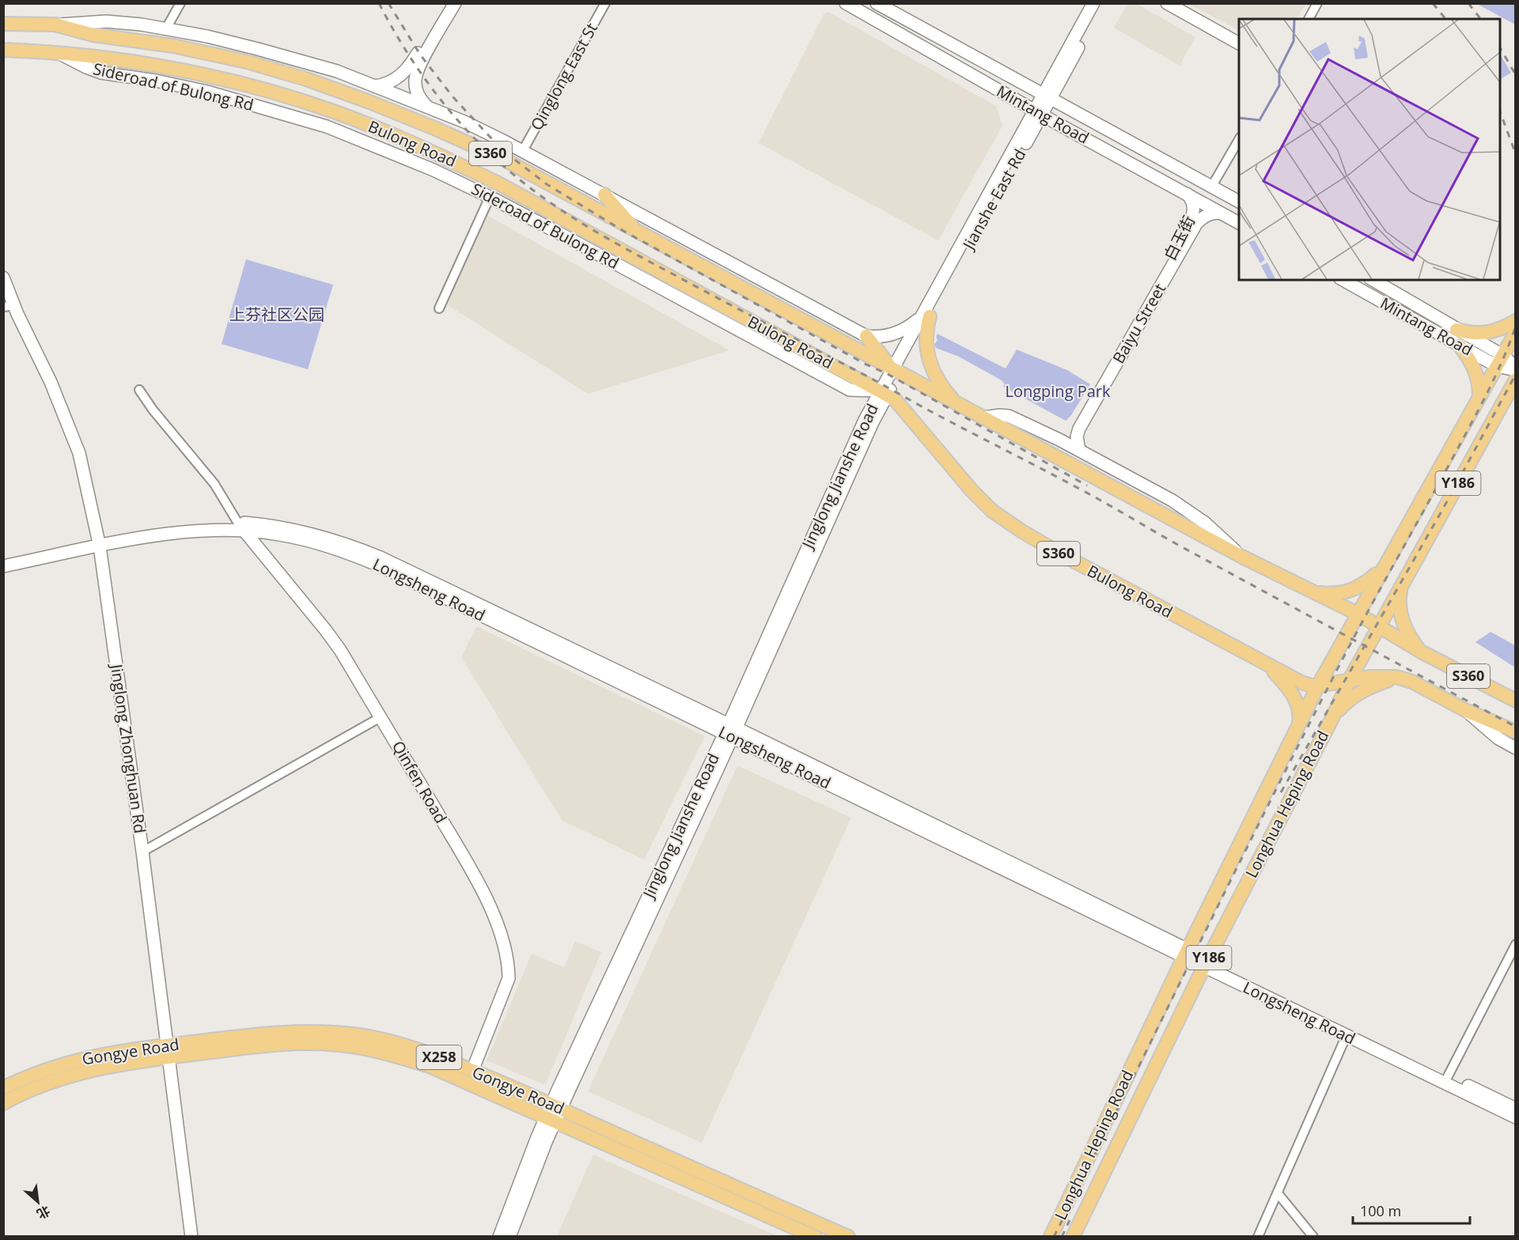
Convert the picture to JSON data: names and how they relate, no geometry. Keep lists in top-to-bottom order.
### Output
{
  "streets": {
    "main road": [
      "Sideroad of Bulong Rd",
      "Mintang Road",
      "Bulong Road",
      "S360",
      "Jianshe East Rd",
      "白玉街",
      "Baiyu Street",
      "Jinglong Jianshe Road",
      "Y186",
      "Longsheng Road",
      "Jinglong Zhonghuan Rd",
      "Qinfen Road",
      "Longhua Heping Road",
      "Gongye Road",
      "X258"
    ],
    "street": ["Qinglong East St"]
  },
  "crossings": [
    ["Sideroad of Bulong Rd", "Bulong Road"],
    ["Sideroad of Bulong Rd", "Jianshe East Rd"],
    ["Sideroad of Bulong Rd", "Jinglong Jianshe Road"],
    ["Mintang Road", "Jianshe East Rd"],
    ["Mintang Road", "白玉街"],
    ["Mintang Road", "Baiyu Street"],
    ["Mintang Road", "Y186"],
    ["Bulong Road", "Jianshe East Rd"],
    ["Bulong Road", "白玉街"],
    ["Bulong Road", "Baiyu Street"],
    ["Bulong Road", "Jinglong Jianshe Road"],
    ["Bulong Road", "Longhua Heping Road"],
    ["Jianshe East Rd", "Jinglong Jianshe Road"],
    ["Jinglong Jianshe Road", "Longsheng Road"],
    ["Jinglong Jianshe Road", "Gongye Road"],
    ["Y186", "Longhua Heping Road"],
    ["Longsheng Road", "Jinglong Zhonghuan Rd"],
    ["Longsheng Road", "Qinfen Road"],
    ["Longsheng Road", "Longhua Heping Road"],
    ["Jinglong Zhonghuan Rd", "Gongye Road"],
    ["Qinfen Road", "Gongye Road"]
  ],
  "parks": ["上芬社区公园", "Longping Park"],
  "scale_bar": "100 m",
  "north": "bottom right"
}
